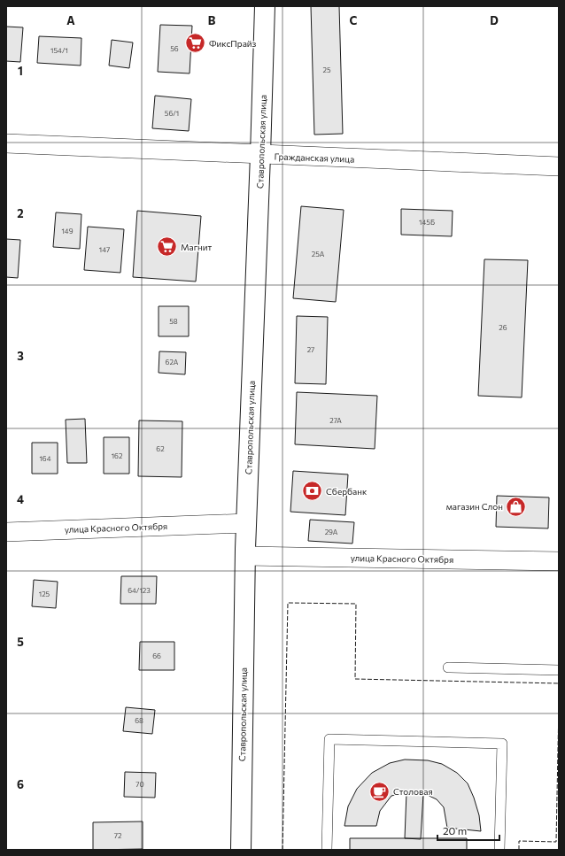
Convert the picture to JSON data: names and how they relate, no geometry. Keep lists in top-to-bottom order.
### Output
{
  "streets": {
    "street": ["Ставропольская улица", "Гражданская улица", "улица Красного Октября"]
  },
  "crossings": [
    ["Ставропольская улица", "Гражданская улица"],
    ["Ставропольская улица", "улица Красного Октября"]
  ],
  "places": {
    "supermarket": ["ФиксПрайз", "Магнит"],
    "bank": ["Сбербанк"],
    "shop": ["магазин Слон"],
    "cafe": ["Столовая"]
  },
  "house_numbers": [
    "56",
    "154/1",
    "25",
    "56/1",
    "145Б",
    "149",
    "147",
    "25А",
    "58",
    "26",
    "27",
    "62А",
    "27А",
    "62",
    "162",
    "164",
    "29А",
    "64/123",
    "125",
    "66",
    "68",
    "70",
    "72"
  ],
  "scale_bar": "20 m",
  "grid": {
    "columns": [
      "A",
      "B",
      "C",
      "D"
    ],
    "rows": [
      "1",
      "2",
      "3",
      "4",
      "5",
      "6"
    ]
  }
}
